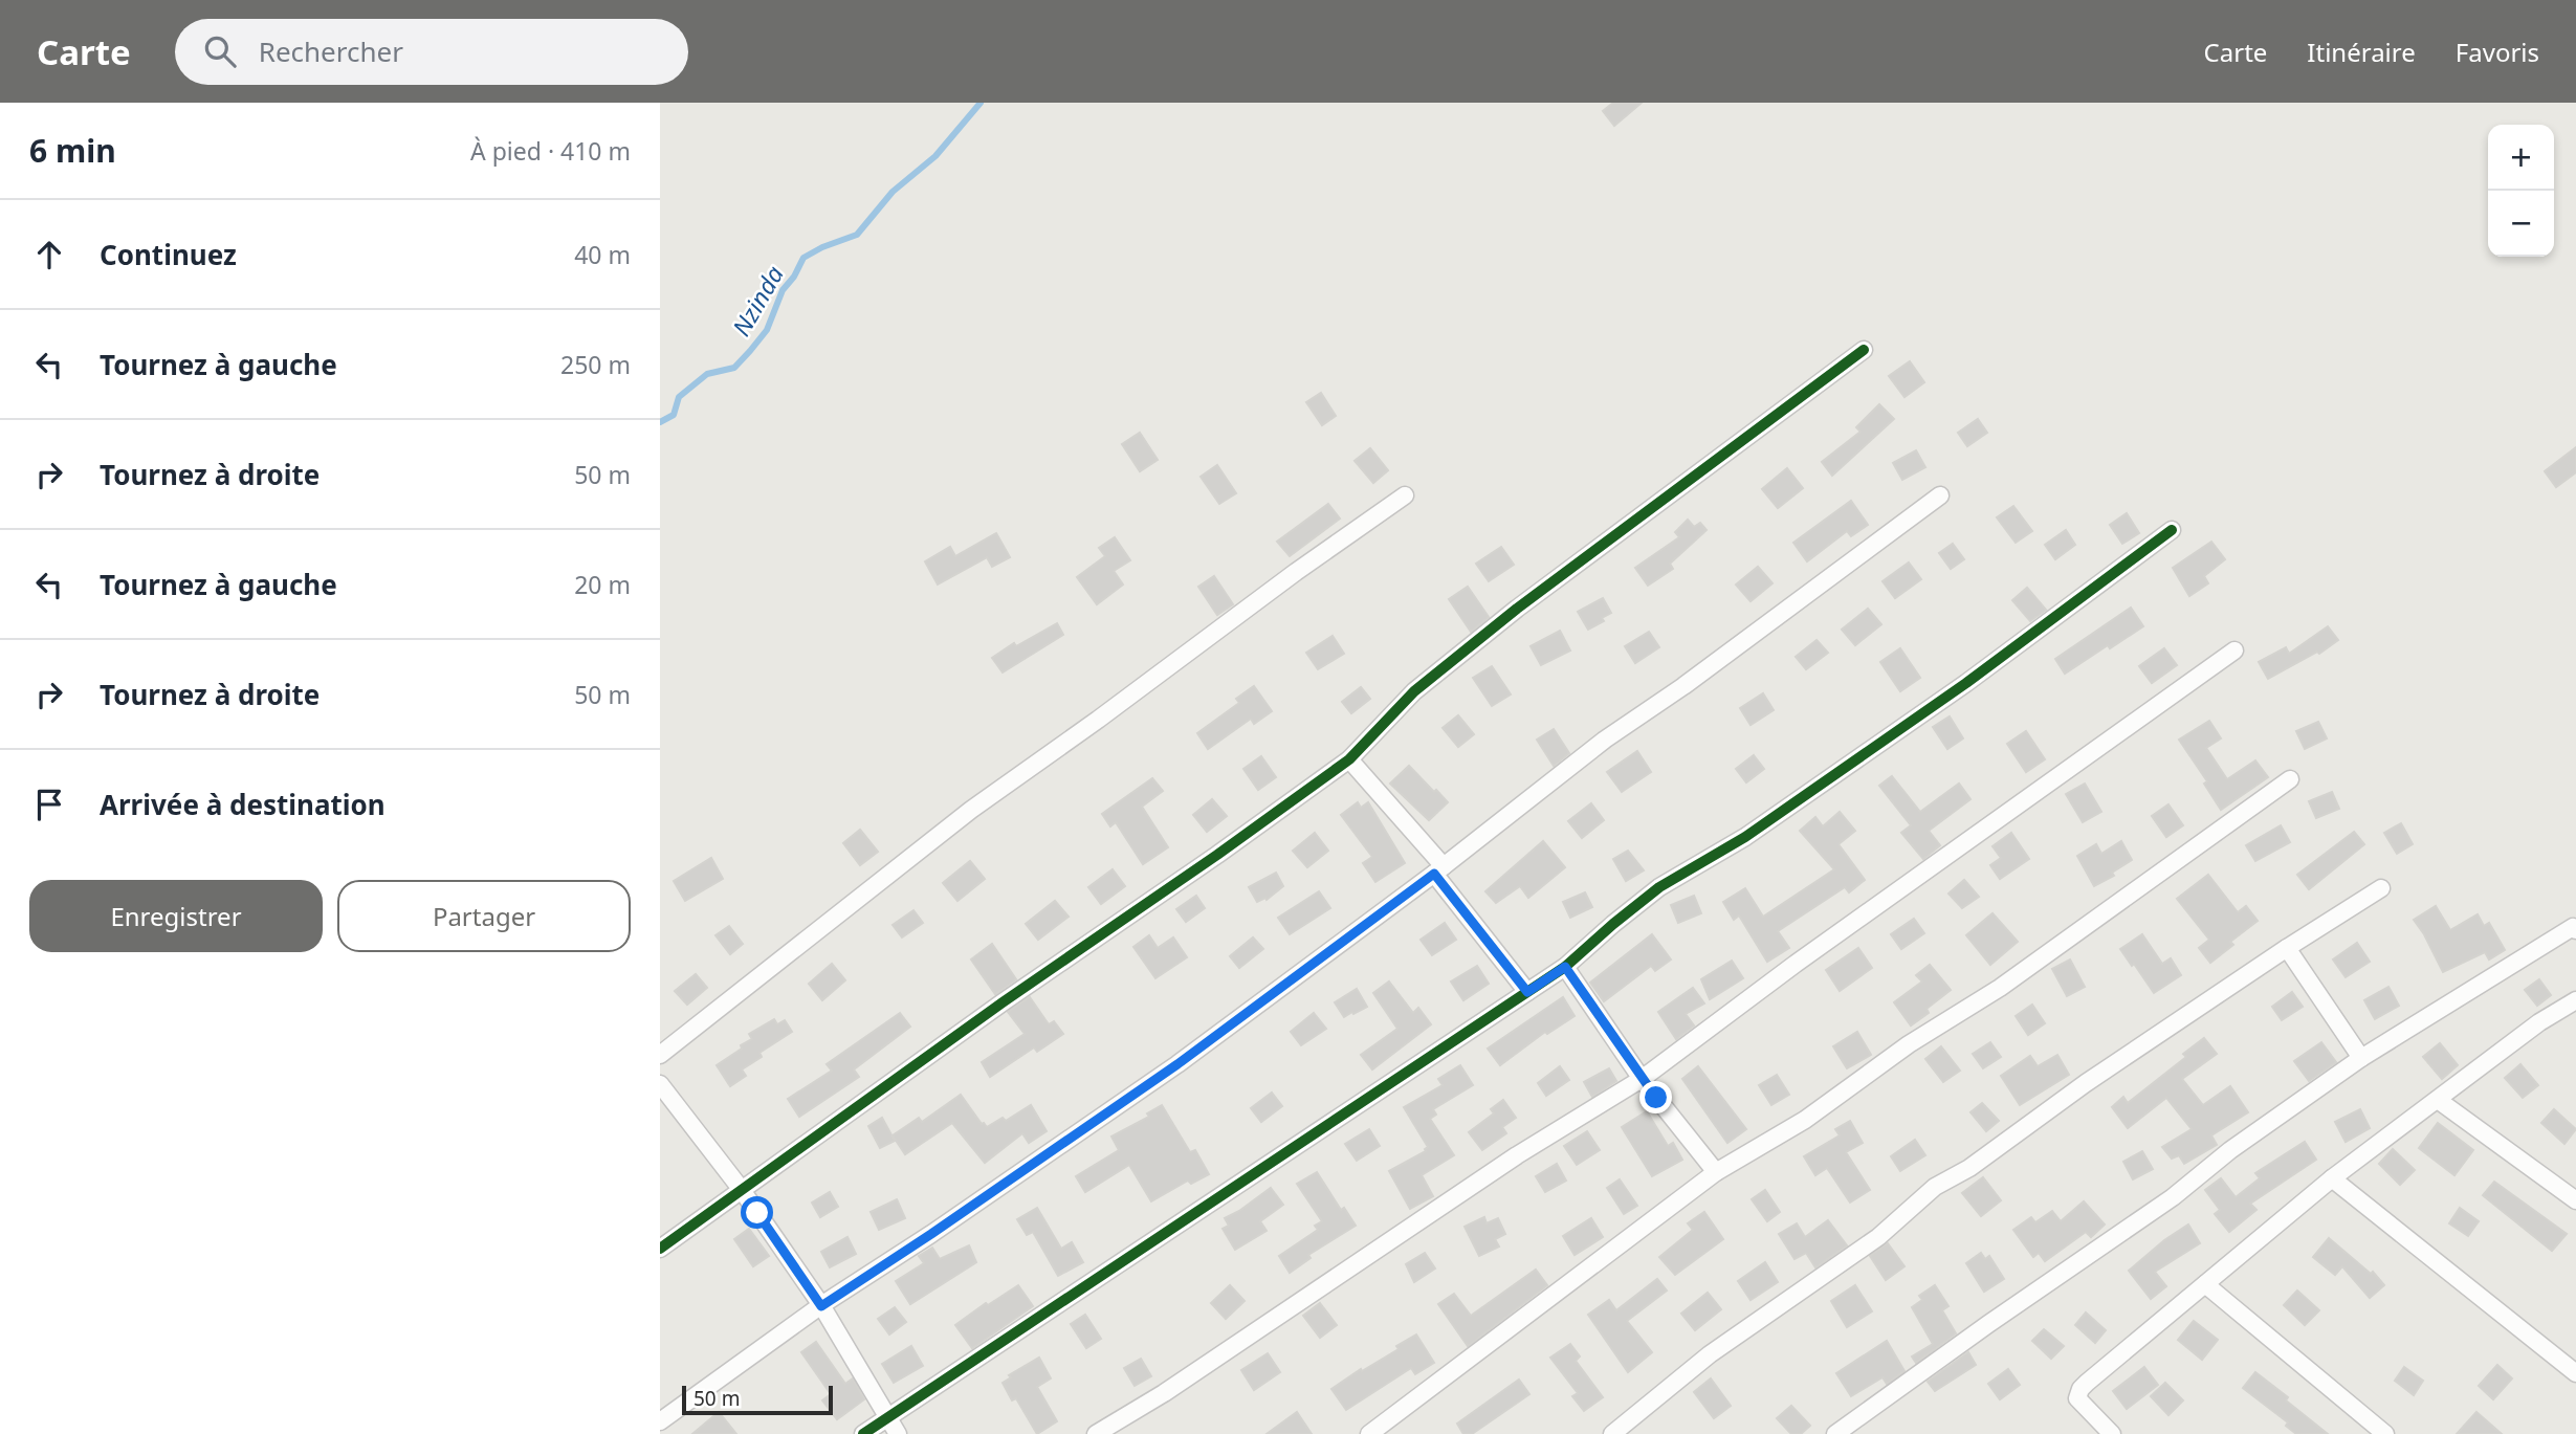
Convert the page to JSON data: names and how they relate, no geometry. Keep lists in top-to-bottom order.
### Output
{
  "water": ["Nzinda"],
  "scale_bar": "50 m",
  "page": {
    "header": "Carte",
    "search": "Rechercher",
    "nav": ["Carte", "Itinéraire", "Favoris"],
    "heading": ["6 min", "À pied · 410 m"],
    "map_buttons": ["+", "−"],
    "list": [
      ["Continuez", "40 m"],
      ["Tournez à gauche", "250 m"],
      ["Tournez à droite", "50 m"],
      ["Tournez à gauche", "20 m"],
      ["Tournez à droite", "50 m"],
      "Arrivée à destination"
    ],
    "buttons": ["Enregistrer", "Partager"],
    "scale": "50 m"
  }
}
